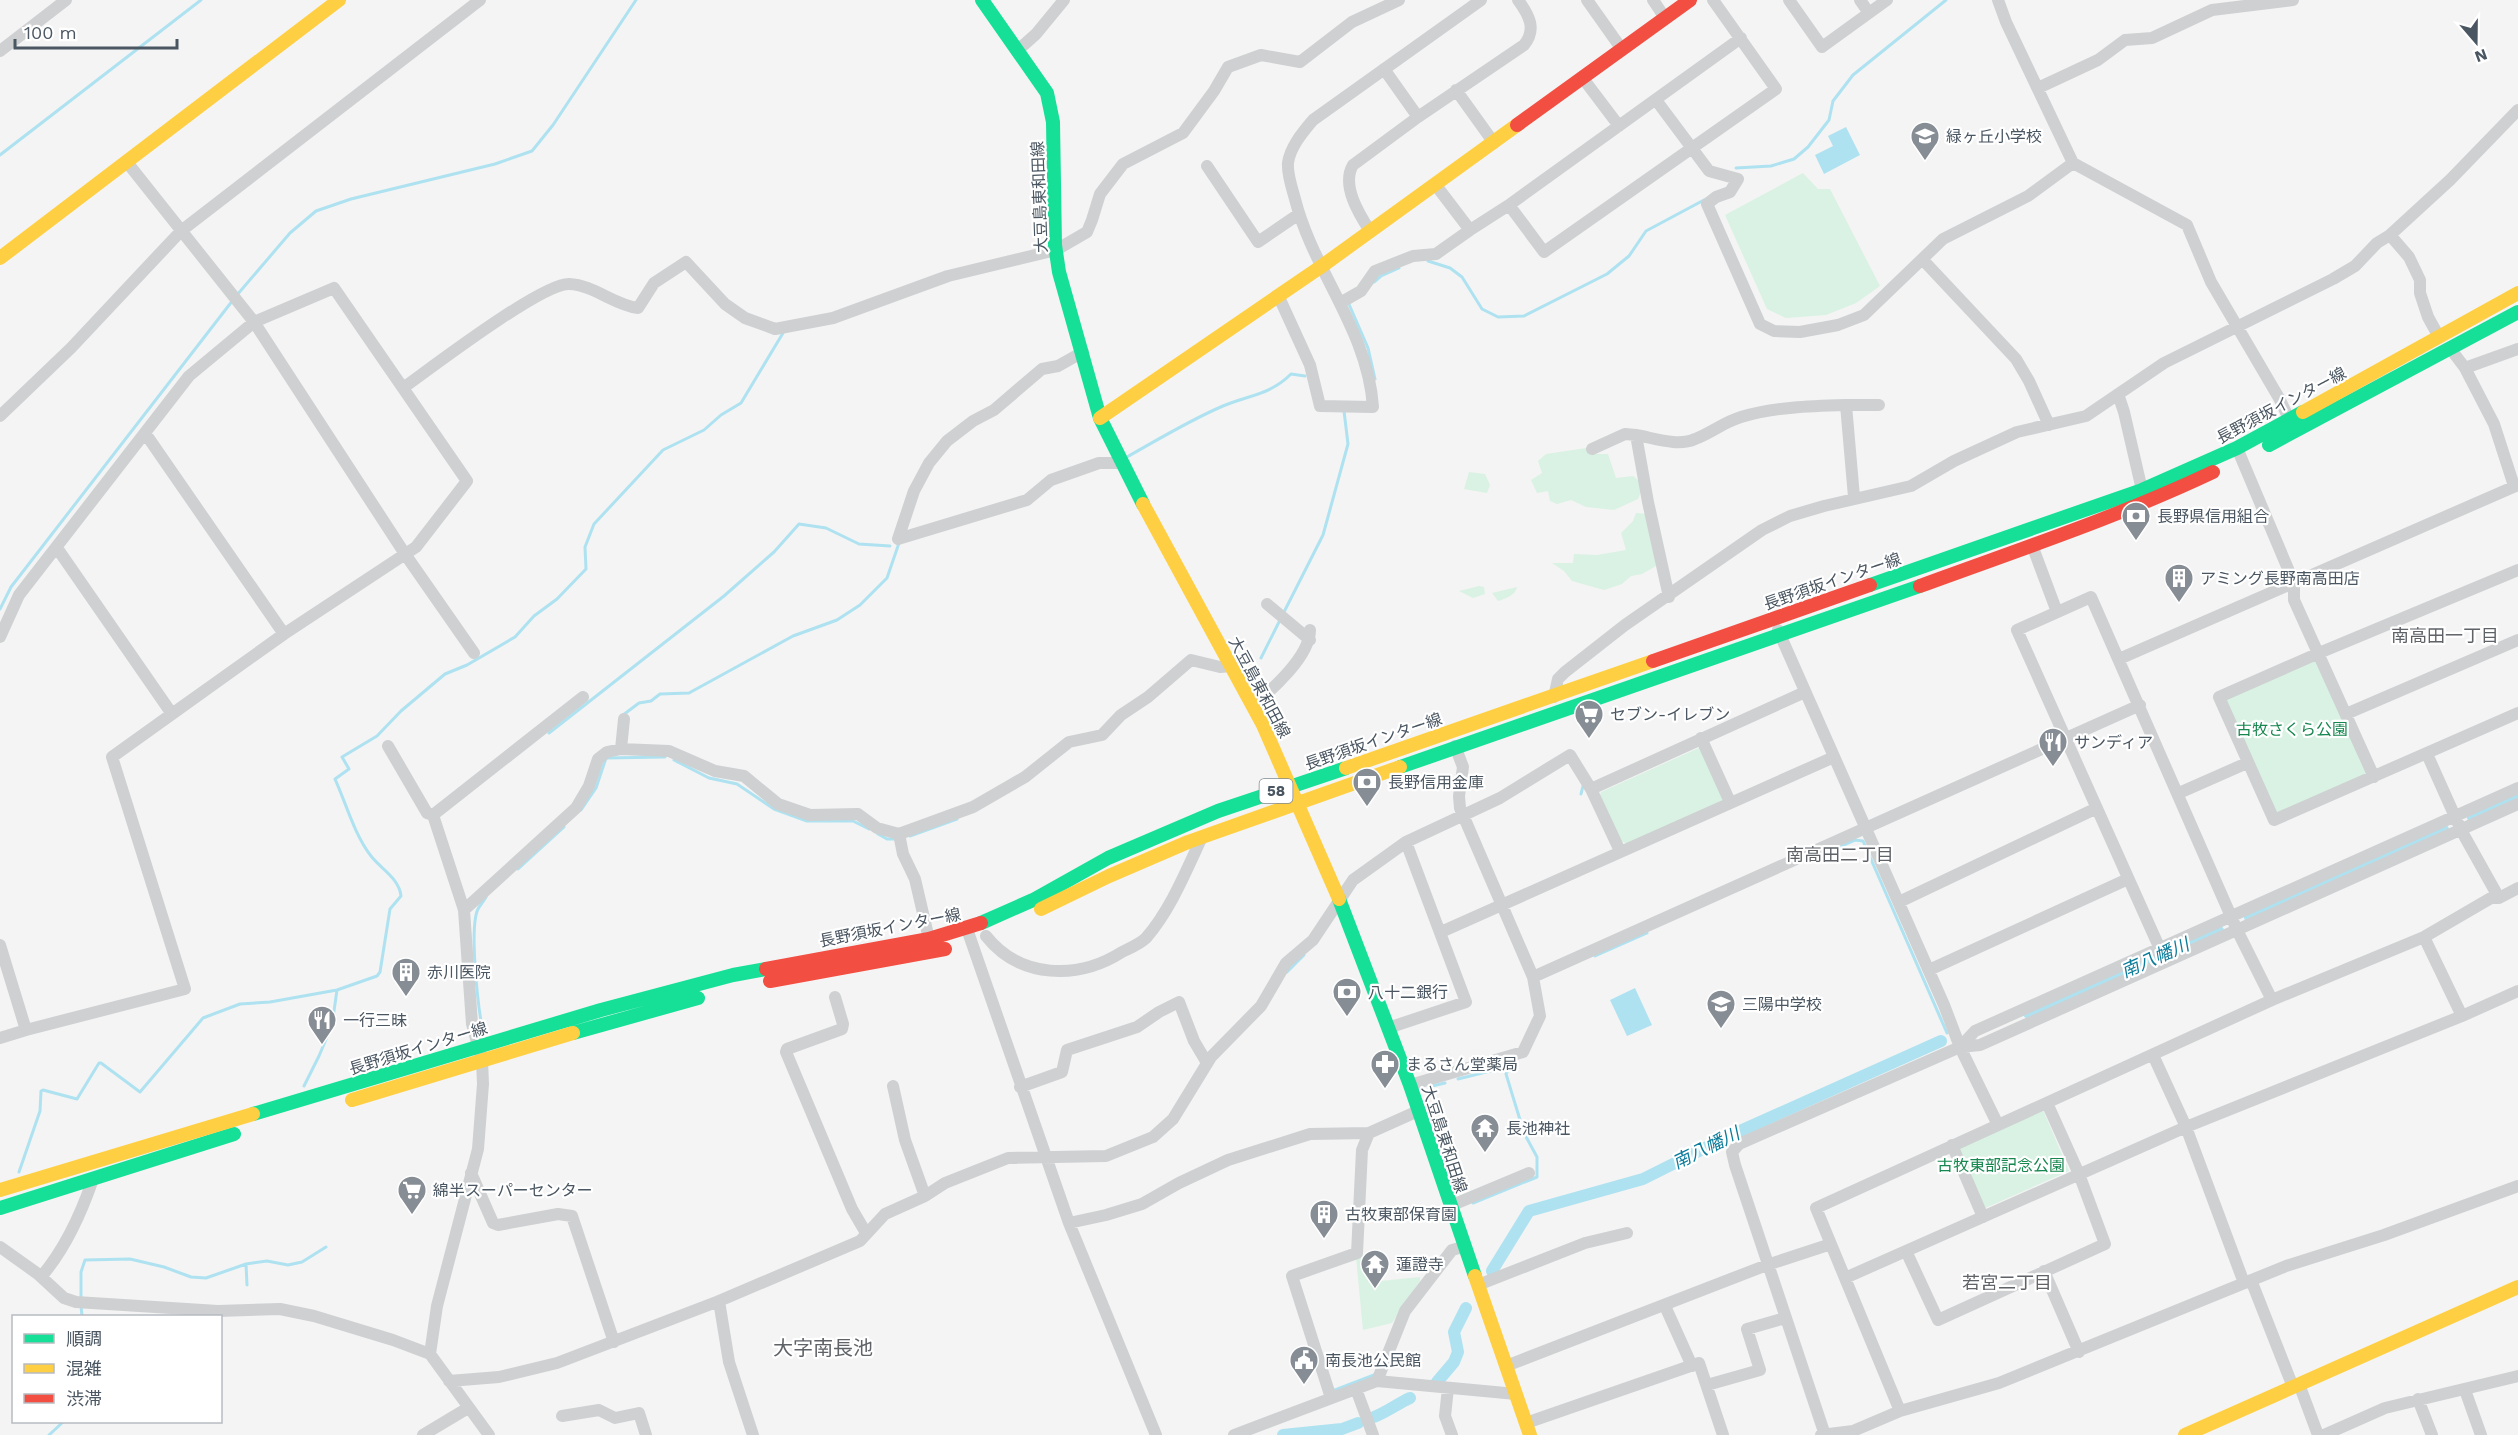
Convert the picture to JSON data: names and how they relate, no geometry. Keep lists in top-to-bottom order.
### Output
{
  "streets": {
    "main road": ["大豆島東和田線", "長野須坂インター線", "58"]
  },
  "crossings": [
    ["大豆島東和田線", "長野須坂インター線"]
  ],
  "districts": [
    "南高田一丁目",
    "南高田二丁目",
    "若宮二丁目",
    "大字南長池"
  ],
  "water": ["南八幡川"],
  "parks": ["古牧さくら公園", "古牧東部記念公園"],
  "places": {
    "school or university": ["緑ヶ丘小学校", "三陽中学校"],
    "bank": ["長野県信用組合", "長野信用金庫", "八十二銀行"],
    "building": ["アミング長野南高田店", "赤川医院", "古牧東部保育園"],
    "supermarket": ["セブン-イレブン", "綿半スーパーセンター"],
    "restaurant": ["サンディア", "一行三昧"],
    "pharmacy": ["まるさん堂薬局"],
    "temple": ["長池神社", "蓮證寺"],
    "public building": ["南長池公民館"]
  },
  "legend": ["順調", "混雑", "渋滞"],
  "scale_bar": "100 m",
  "north": "bottom"
}
